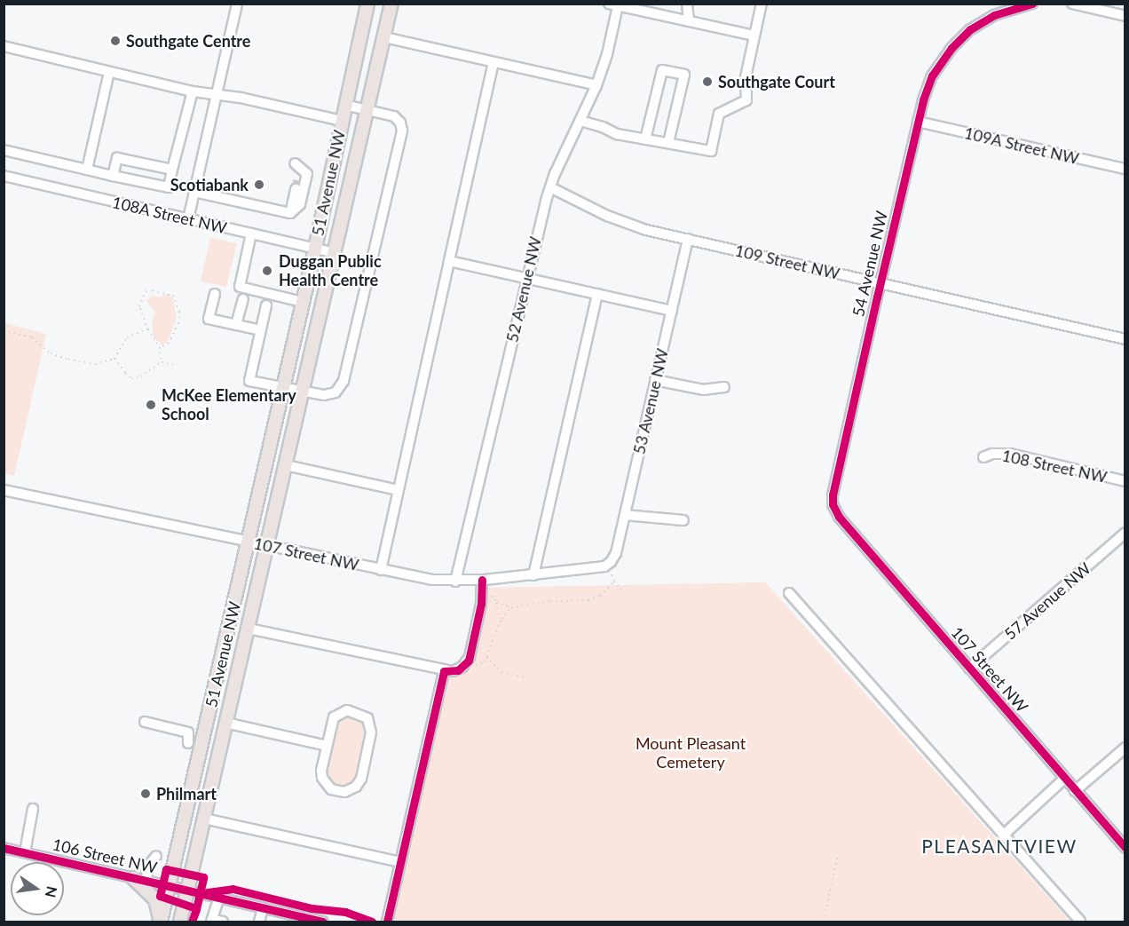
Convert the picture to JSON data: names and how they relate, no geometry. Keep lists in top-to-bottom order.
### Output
{
  "streets": {
    "main road": ["51 Avenue NW"],
    "street": [
      "109A Street NW",
      "108A Street NW",
      "109 Street NW",
      "54 Avenue NW",
      "52 Avenue NW",
      "53 Avenue NW",
      "108 Street NW",
      "107 Street NW",
      "57 Avenue NW",
      "106 Street NW"
    ]
  },
  "crossings": [
    ["109A Street NW", "54 Avenue NW"],
    ["51 Avenue NW", "108A Street NW"],
    ["51 Avenue NW", "107 Street NW"],
    ["51 Avenue NW", "106 Street NW"],
    ["109 Street NW", "54 Avenue NW"],
    ["109 Street NW", "52 Avenue NW"],
    ["109 Street NW", "53 Avenue NW"],
    ["54 Avenue NW", "107 Street NW"],
    ["52 Avenue NW", "107 Street NW"],
    ["53 Avenue NW", "107 Street NW"],
    ["107 Street NW", "57 Avenue NW"]
  ],
  "districts": ["PLEASANTVIEW"],
  "parks": ["Mount Pleasant Cemetery"],
  "places": [
    "Southgate Centre",
    "Southgate Court",
    "Scotiabank",
    "Duggan Public Health Centre",
    "McKee Elementary School",
    "Philmart"
  ],
  "north": "right"
}
